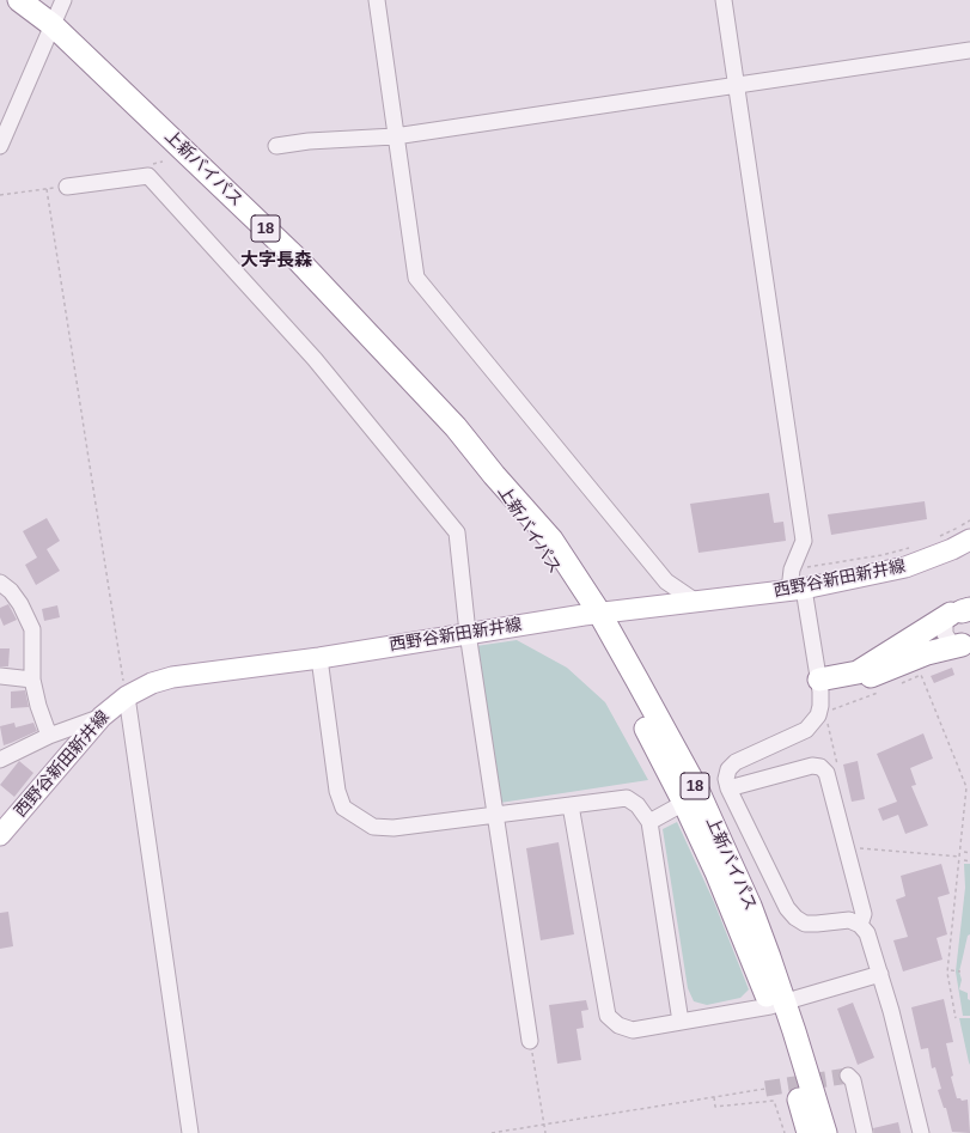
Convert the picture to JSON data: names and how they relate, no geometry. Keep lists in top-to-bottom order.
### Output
{
  "streets": {
    "highway": ["上新バイパス", "18"],
    "main road": ["西野谷新田新井線"]
  },
  "crossings": [
    ["上新バイパス", "西野谷新田新井線"]
  ],
  "districts": ["大字長森"]
}
